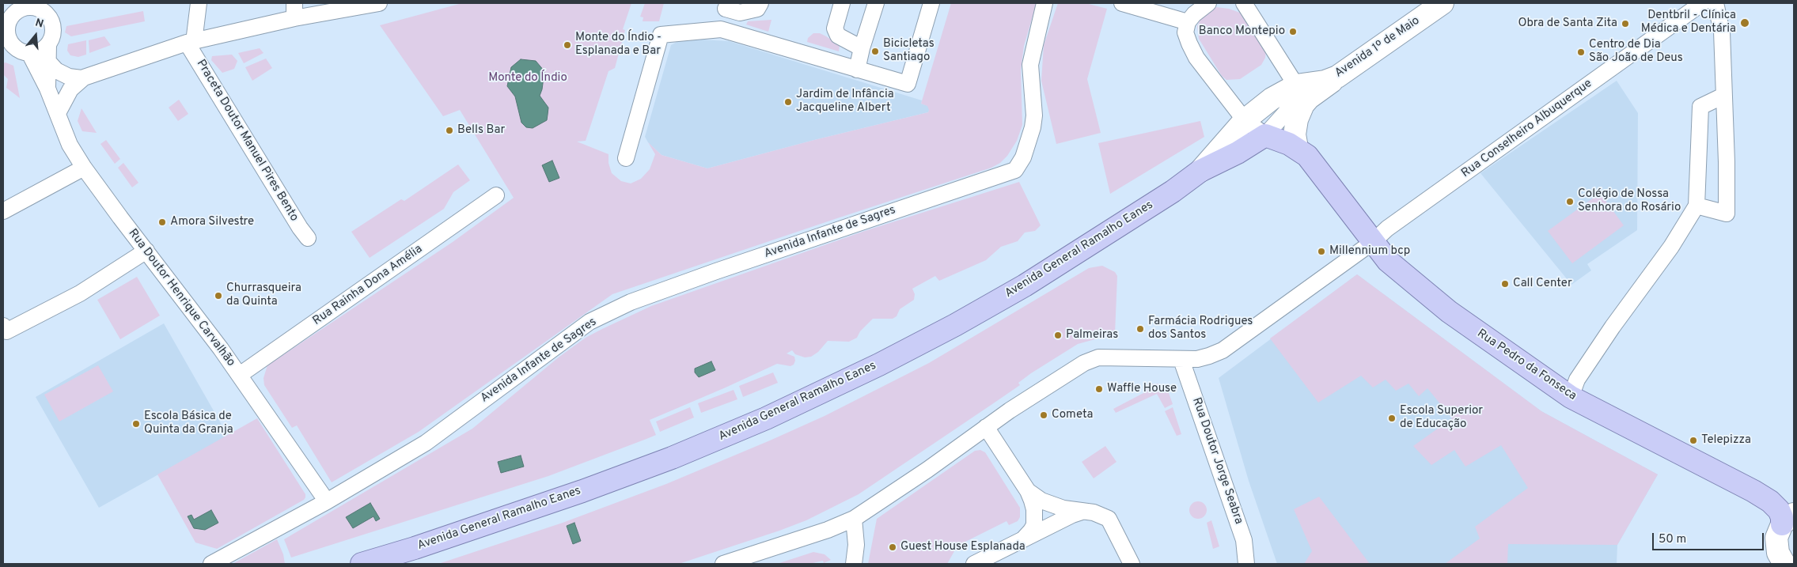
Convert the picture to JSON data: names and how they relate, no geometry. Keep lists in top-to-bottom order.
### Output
{
  "streets": {
    "main road": ["Avenida 1º de Maio", "Avenida General Ramalho Eanes", "Rua Pedro da Fonseca"],
    "street": [
      "Rua Conselheiro Albuquerque",
      "Praceta Doutor Manuel Pires Bento",
      "Avenida Infante de Sagres",
      "Rua Rainha Dona Amélia",
      "Rua Doutor Henrique Carvalhão",
      "Rua Doutor Jorge Seabra"
    ]
  },
  "crossings": [
    ["Avenida 1º de Maio", "Avenida General Ramalho Eanes"],
    ["Rua Conselheiro Albuquerque", "Rua Pedro da Fonseca"],
    ["Rua Conselheiro Albuquerque", "Rua Doutor Jorge Seabra"],
    ["Avenida Infante de Sagres", "Rua Doutor Henrique Carvalhão"],
    ["Rua Rainha Dona Amélia", "Rua Doutor Henrique Carvalhão"]
  ],
  "parks": ["Monte do Índio"],
  "places": [
    "Dentbril - Clínica Médica e Dentária",
    "Obra de Santa Zita",
    "Banco Montepio",
    "Monte do Índio - Esplanada e Bar",
    "Bicicletas Santiago",
    "Centro de Dia São João de Deus",
    "Jardim de Infância Jacqueline Albert",
    "Bells Bar",
    "Colégio de Nossa Senhora do Rosário",
    "Amora Silvestre",
    "Millennium bcp",
    "Call Center",
    "Churrasqueira da Quinta",
    "Farmácia Rodrigues dos Santos",
    "Palmeiras",
    "Waffle House",
    "Cometa",
    "Escola Superior de Educação",
    "Escola Básica de Quinta da Granja",
    "Telepizza",
    "Guest House Esplanada"
  ],
  "scale_bar": "50 m",
  "north": "top"
}
